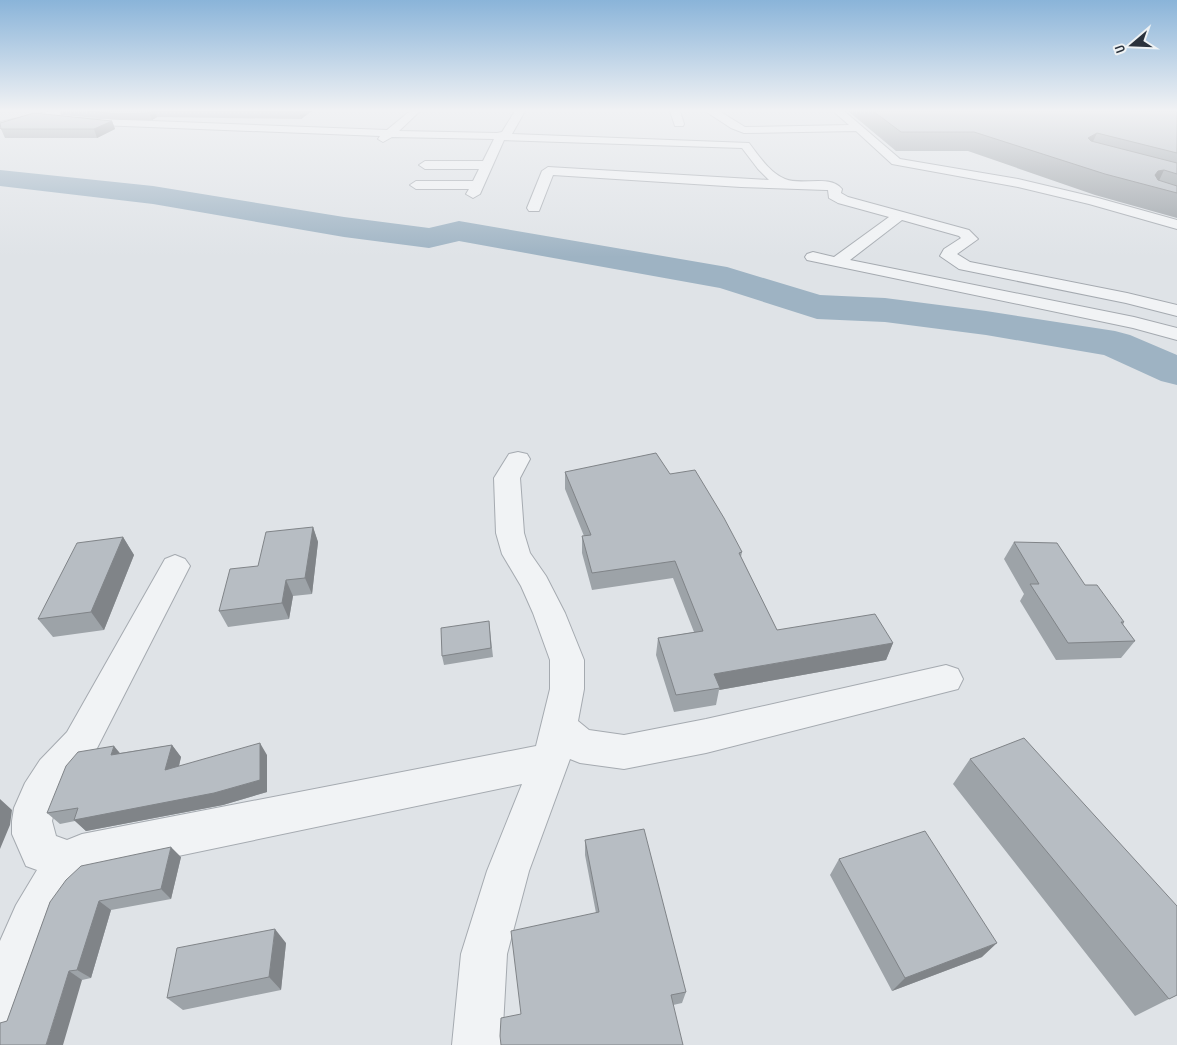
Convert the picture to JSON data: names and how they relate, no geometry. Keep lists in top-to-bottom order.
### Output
{
  "north": "left"
}
